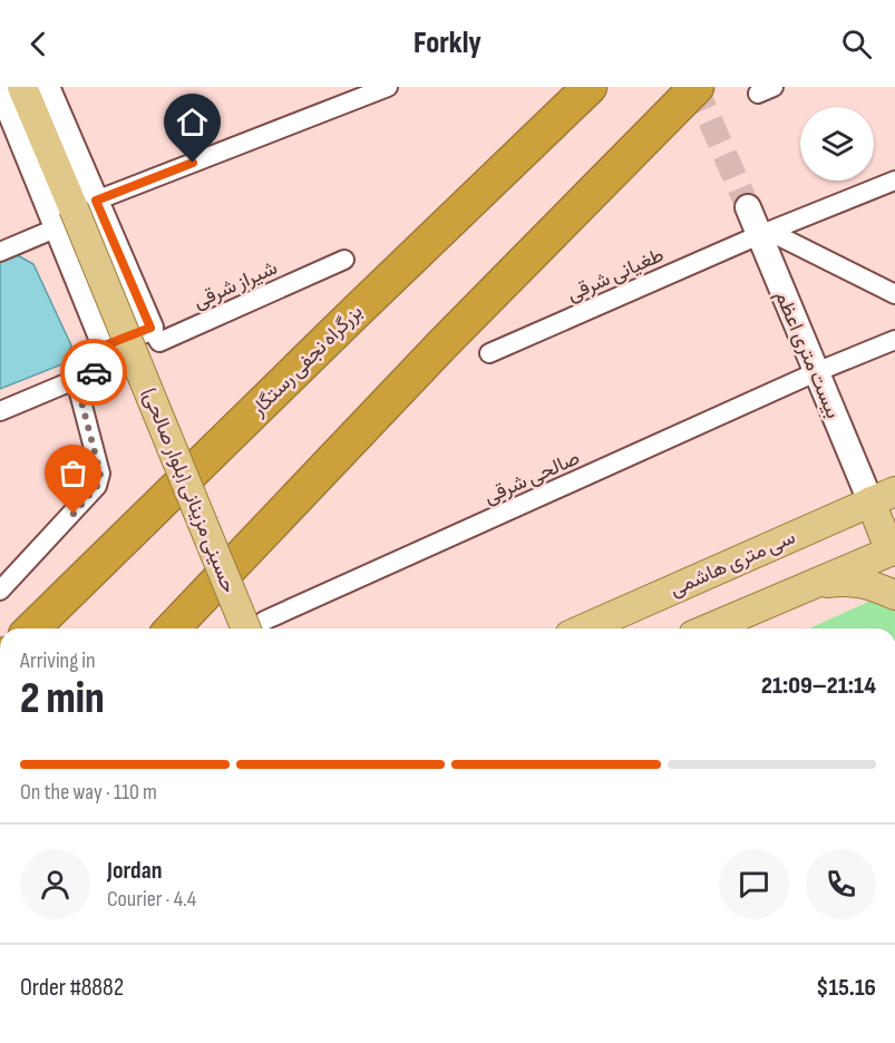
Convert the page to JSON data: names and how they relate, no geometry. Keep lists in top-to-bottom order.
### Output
{
  "streets": {
    "highway": ["بزرگراه نجفی رستگار"],
    "main road": ["بیست متری اعظم", "حسینی مزینانی (بلوار صالحی)", "سی متری هاشمی"],
    "street": ["طغیانی شرقی", "شیراز شرقی", "صالحی شرقی"]
  },
  "crossings": [
    ["طغیانی شرقی", "بیست متری اعظم"],
    ["شیراز شرقی", "حسینی مزینانی (بلوار صالحی)"],
    ["بیست متری اعظم", "صالحی شرقی"],
    ["بیست متری اعظم", "سی متری هاشمی"],
    ["صالحی شرقی", "حسینی مزینانی (بلوار صالحی)"]
  ],
  "page": {
    "header": "Forkly",
    "heading": ["2 min", "Arriving in", "21:09–21:14"],
    "panel": [
      "Jordan",
      "Courier · 4.4",
      "Order #8882",
      "$15.16"
    ],
    "bar": "On the way · 110 m"
  }
}
